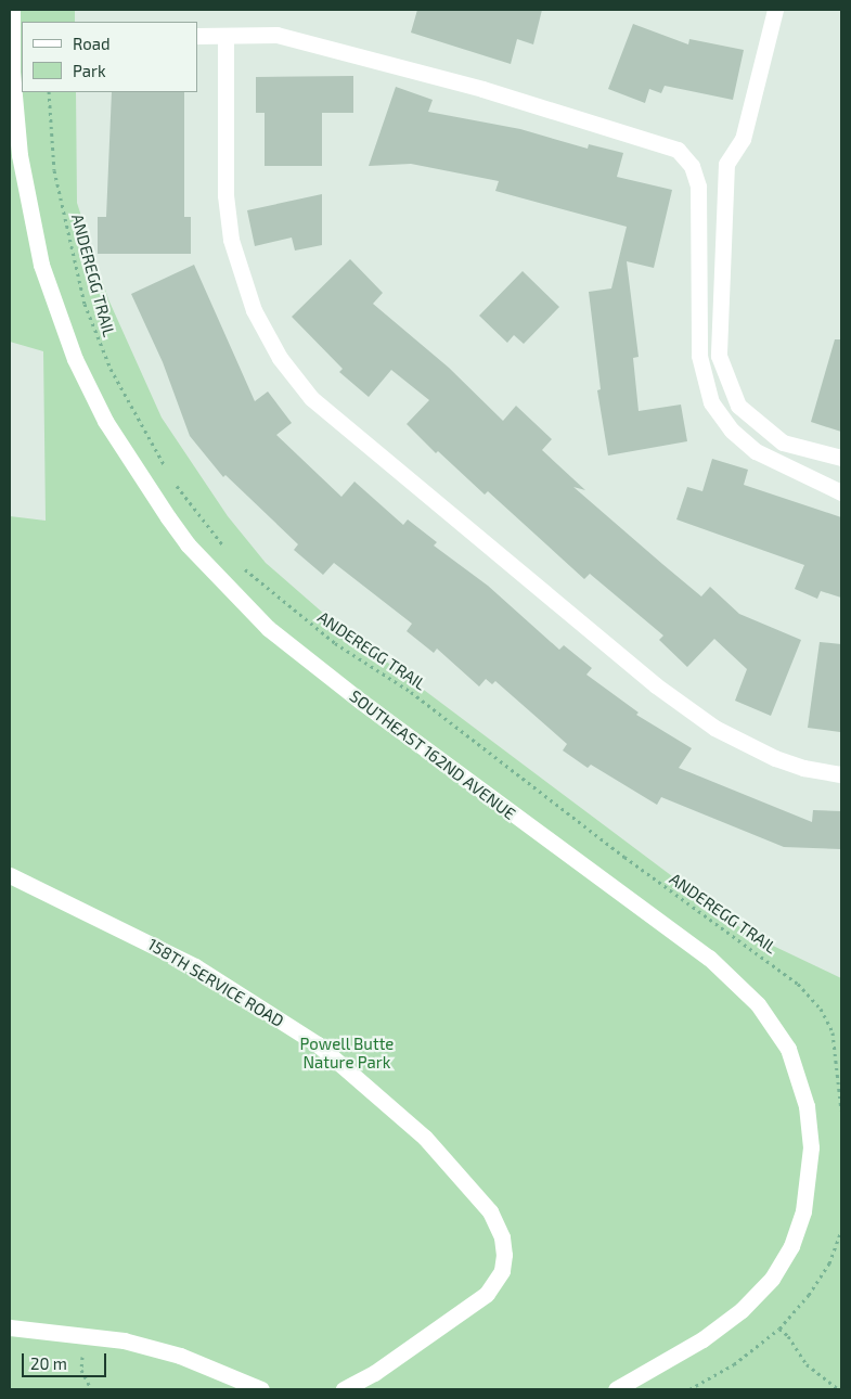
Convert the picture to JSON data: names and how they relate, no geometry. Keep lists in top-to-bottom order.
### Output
{
  "streets": {
    "street": ["SOUTHEAST 162ND AVENUE", "158TH SERVICE ROAD"],
    "path": ["ANDEREGG TRAIL"]
  },
  "parks": ["Powell Butte Nature Park"],
  "legend": ["Road", "Park"],
  "scale_bar": "20 m"
}
